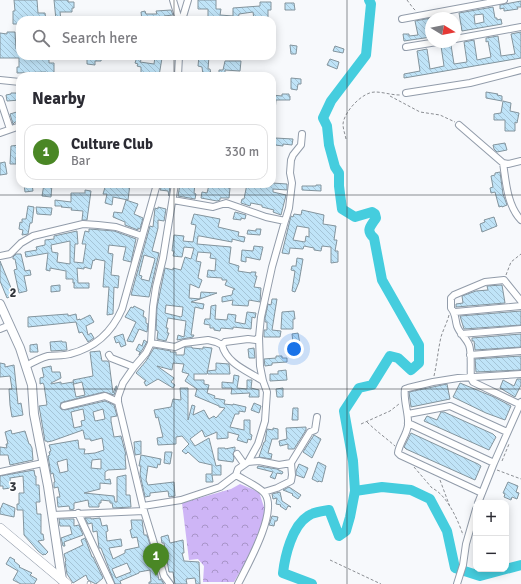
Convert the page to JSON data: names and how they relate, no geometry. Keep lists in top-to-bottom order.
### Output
{
  "north": "right",
  "page": {
    "search": "Search here",
    "heading": "Nearby",
    "list": [
      {
        "mark": "1",
        "name": "Culture Club",
        "note": "Bar",
        "value": "330 m"
      }
    ],
    "map_buttons": ["+", "−"],
    "pins": "1"
  },
  "grid": {
    "rows": ["2", "3"]
  }
}
